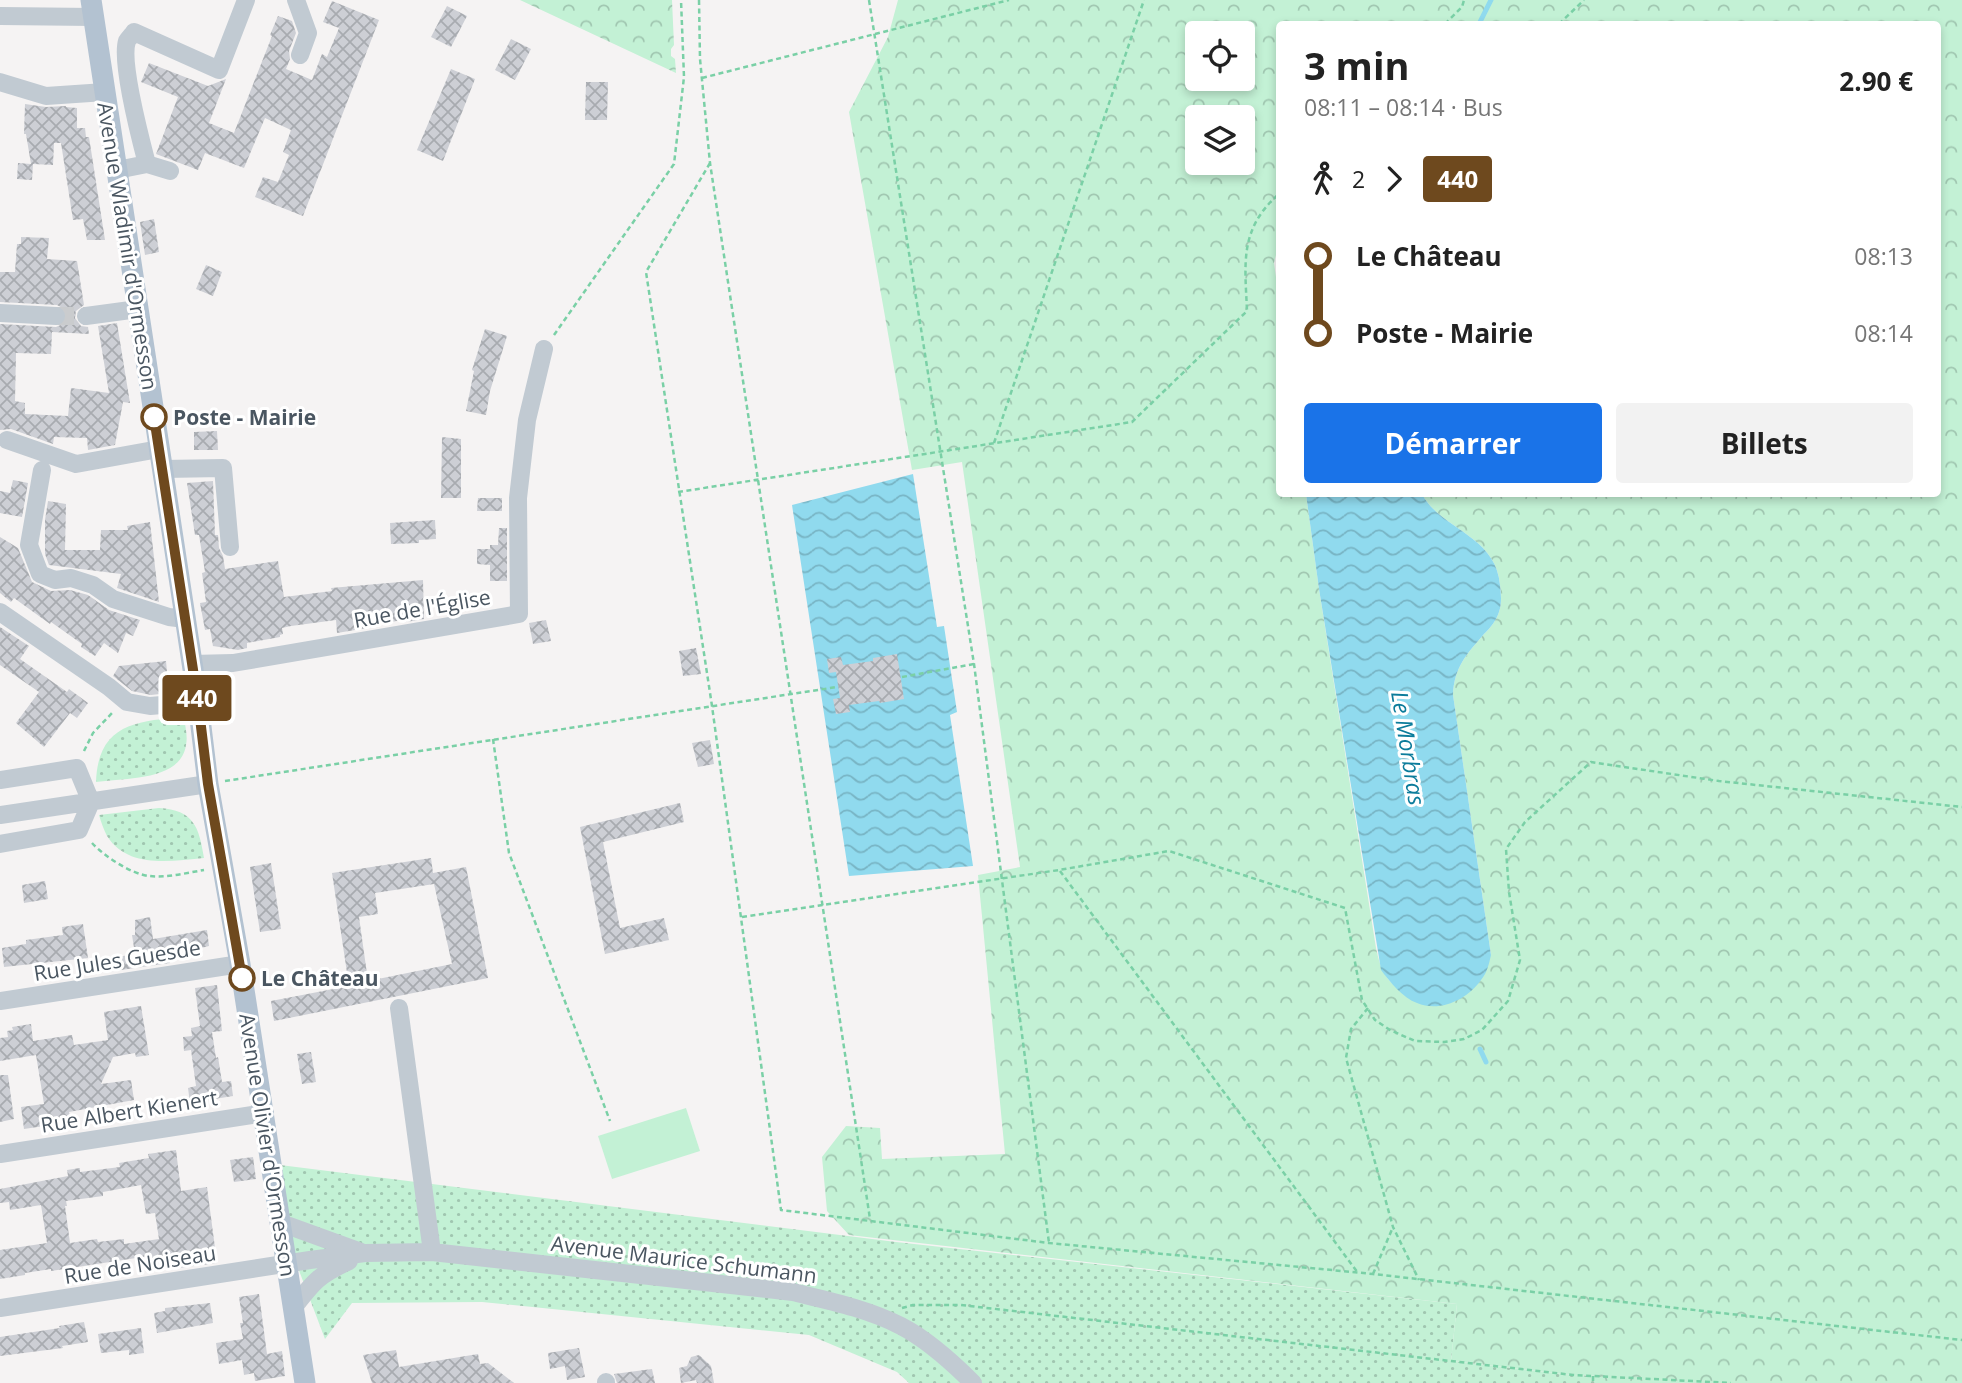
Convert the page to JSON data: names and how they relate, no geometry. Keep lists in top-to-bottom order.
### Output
{
  "streets": {
    "main road": ["Avenue Wladimir d'Ormesson", "Avenue Olivier d'Ormesson"],
    "street": [
      "Rue de l'Église",
      "Rue Jules Guesde",
      "Rue Albert Kienert",
      "Avenue Maurice Schumann",
      "Rue de Noiseau"
    ]
  },
  "crossings": [
    ["Avenue Wladimir d'Ormesson", "Rue de l'Église"],
    ["Avenue Wladimir d'Ormesson", "Avenue Olivier d'Ormesson"],
    ["Rue Jules Guesde", "Avenue Olivier d'Ormesson"],
    ["Rue Albert Kienert", "Avenue Olivier d'Ormesson"],
    ["Avenue Olivier d'Ormesson", "Avenue Maurice Schumann"],
    ["Avenue Olivier d'Ormesson", "Rue de Noiseau"],
    ["Avenue Maurice Schumann", "Rue de Noiseau"]
  ],
  "water": ["Le Morbras"],
  "places": ["Poste - Mairie", "Le Château"],
  "lines": ["bus line 440"],
  "page": {
    "on_map": "440",
    "heading": ["3 min", "08:11 – 08:14 · Bus", "2.90 €"],
    "legs": ["2", "440"],
    "list": [
      {
        "name": "Le Château",
        "value": "08:13"
      },
      {
        "name": "Poste - Mairie",
        "value": "08:14"
      }
    ],
    "buttons": ["Démarrer", "Billets"]
  }
}
